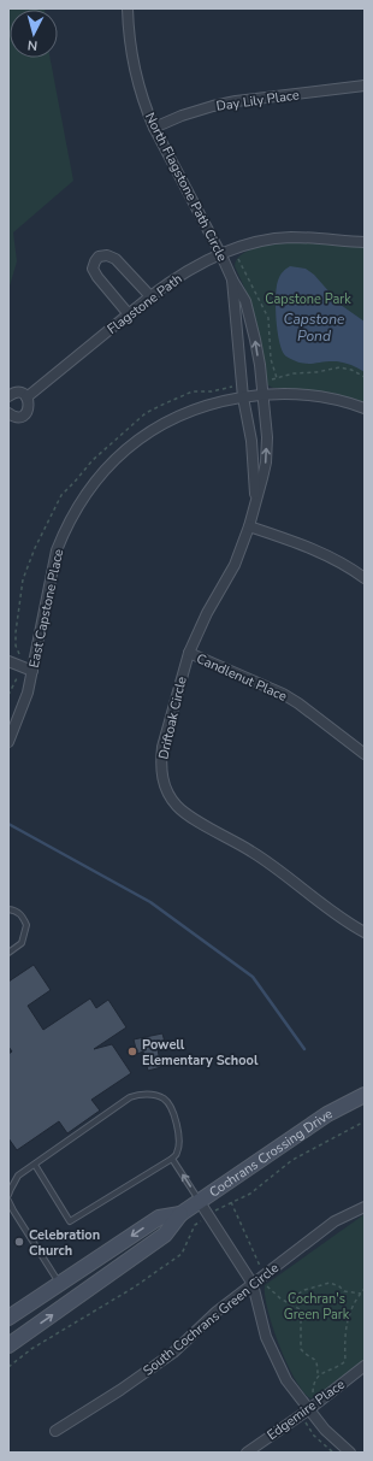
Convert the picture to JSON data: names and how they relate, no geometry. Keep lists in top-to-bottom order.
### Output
{
  "streets": {
    "street": [
      "Day Lily Place",
      "North Flagstone Path Circle",
      "Flagstone Path",
      "East Capstone Place",
      "Candlenut Place",
      "Driftoak Circle",
      "Cochrans Crossing Drive",
      "South Cochrans Green Circle",
      "Edgemire Place"
    ]
  },
  "crossings": [
    ["Day Lily Place", "North Flagstone Path Circle"],
    ["North Flagstone Path Circle", "Flagstone Path"],
    ["North Flagstone Path Circle", "East Capstone Place"],
    ["North Flagstone Path Circle", "Driftoak Circle"],
    ["East Capstone Place", "Driftoak Circle"],
    ["Candlenut Place", "Driftoak Circle"]
  ],
  "water": ["Capstone Pond"],
  "parks": ["Capstone Park", "Cochran's Green Park"],
  "places": ["Powell Elementary School", "Celebration Church"],
  "north": "bottom"
}
